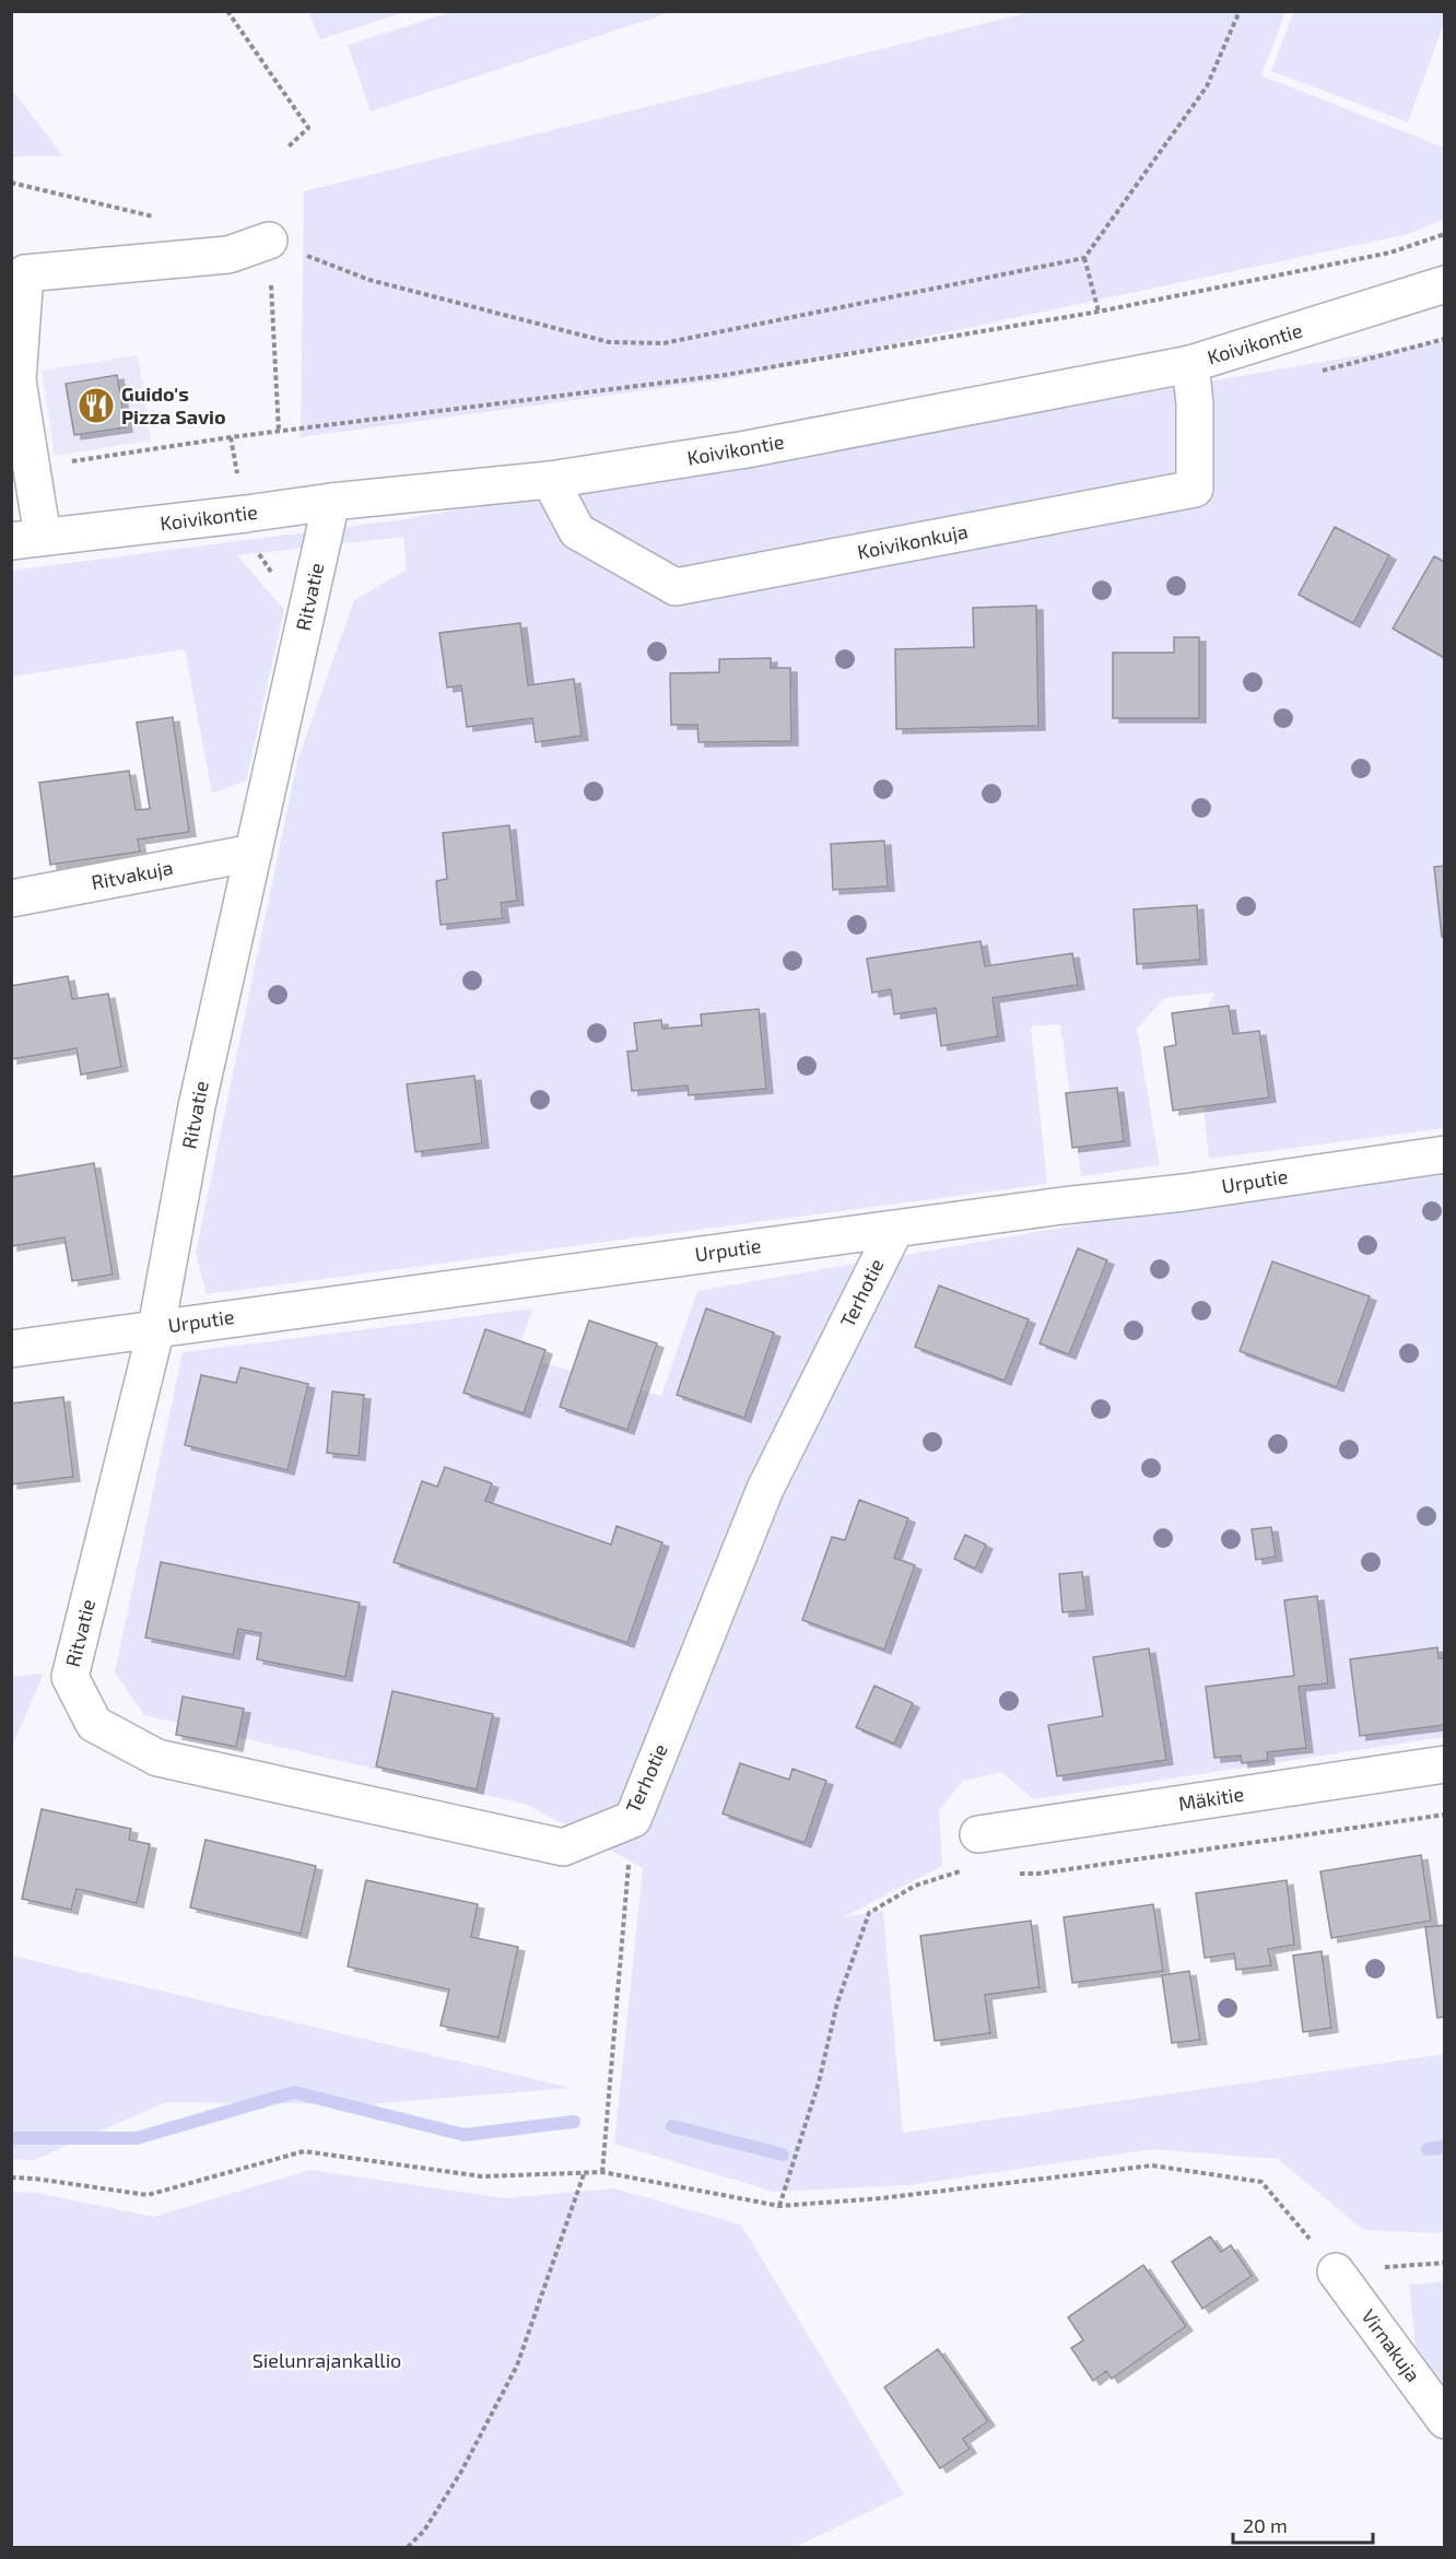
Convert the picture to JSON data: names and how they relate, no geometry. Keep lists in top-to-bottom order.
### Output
{
  "streets": {
    "street": [
      "Koivikontie",
      "Koivikonkuja",
      "Ritvatie",
      "Ritvakuja",
      "Urputie",
      "Terhotie",
      "Mäkitie",
      "Virnakuja"
    ]
  },
  "crossings": [
    ["Koivikontie", "Koivikonkuja"],
    ["Koivikontie", "Ritvatie"],
    ["Ritvatie", "Ritvakuja"],
    ["Ritvatie", "Urputie"],
    ["Ritvatie", "Terhotie"],
    ["Urputie", "Terhotie"]
  ],
  "parks": ["Sielunrajankallio"],
  "places": {
    "restaurant": ["Guido's Pizza Savio"]
  },
  "scale_bar": "20 m"
}
